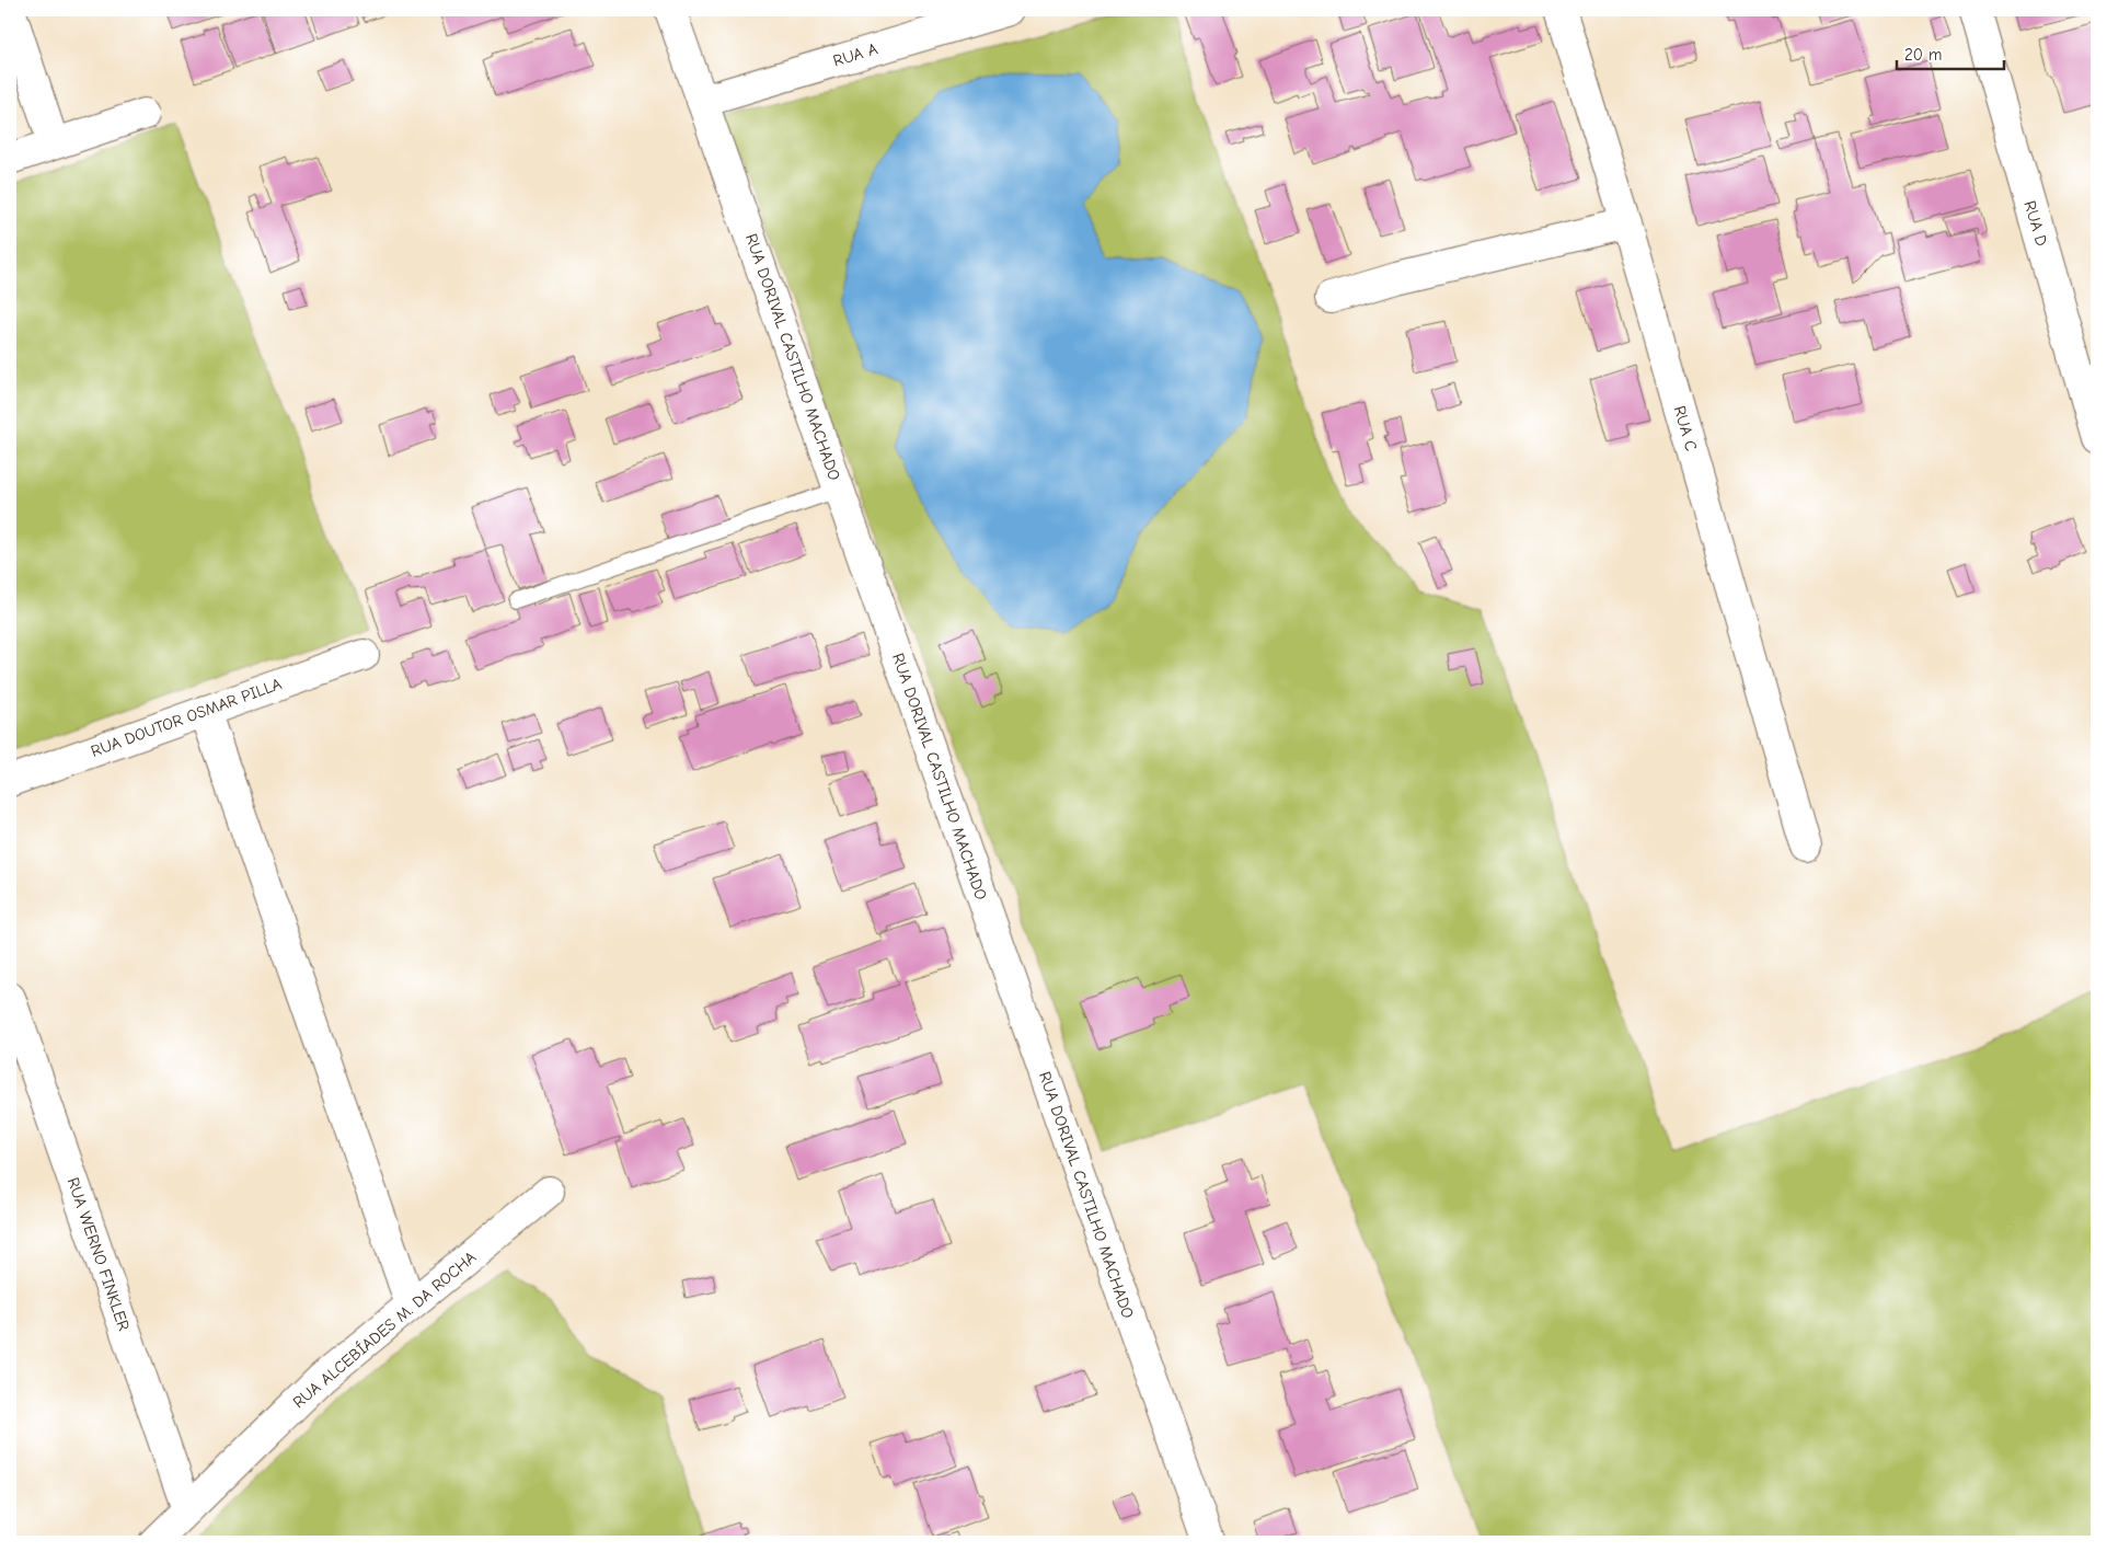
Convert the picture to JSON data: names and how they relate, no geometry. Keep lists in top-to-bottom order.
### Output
{
  "streets": {
    "street": [
      "RUA A",
      "RUA D",
      "RUA DORIVAL CASTILHO MACHADO",
      "RUA C",
      "RUA DOUTOR OSMAR PILLA",
      "RUA WERNO FINKLER",
      "RUA ALCEBÍADES M. DA ROCHA"
    ]
  },
  "crossings": [
    ["RUA A", "RUA DORIVAL CASTILHO MACHADO"],
    ["RUA WERNO FINKLER", "RUA ALCEBÍADES M. DA ROCHA"]
  ],
  "scale_bar": "20 m"
}
